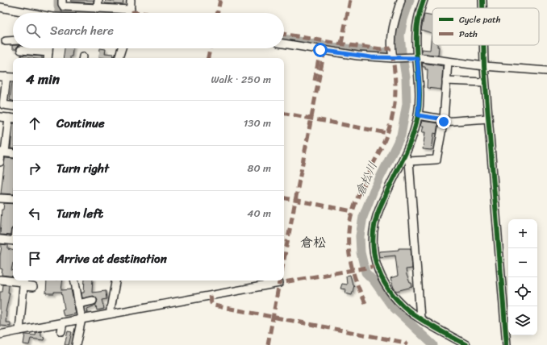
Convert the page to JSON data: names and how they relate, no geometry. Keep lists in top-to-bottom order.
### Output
{
  "districts": ["倉松"],
  "water": ["倉松川"],
  "legend": ["Cycle path", "Path"],
  "page": {
    "search": "Search here",
    "heading": ["4 min", "Walk · 250 m"],
    "list": [
      ["Continue", "130 m"],
      ["Turn right", "80 m"],
      ["Turn left", "40 m"],
      "Arrive at destination"
    ],
    "map_buttons": ["+", "−"]
  }
}
